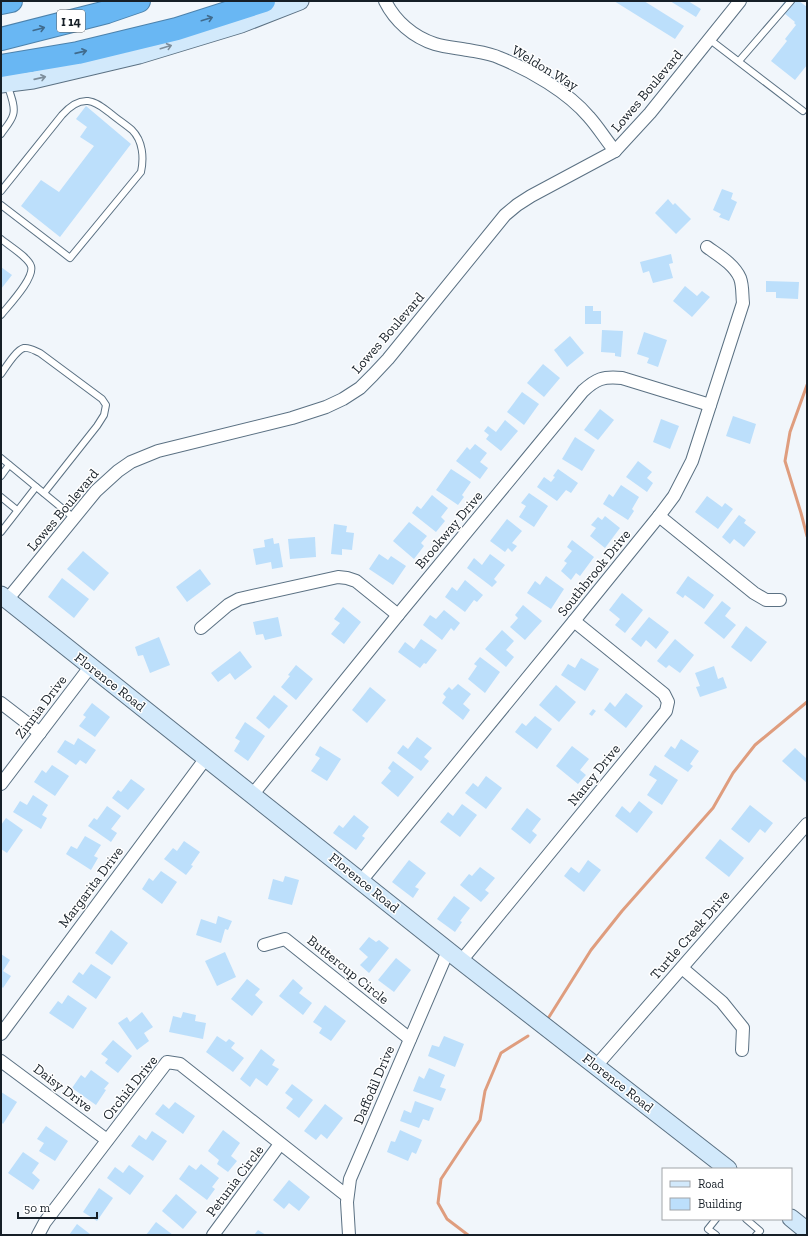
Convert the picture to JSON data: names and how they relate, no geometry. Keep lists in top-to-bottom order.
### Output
{
  "streets": {
    "highway": ["I 14"],
    "street": [
      "Weldon Way",
      "Lowes Boulevard",
      "Brookway Drive",
      "Southbrook Drive",
      "Florence Road",
      "Zinnia Drive",
      "Nancy Drive",
      "Margarita Drive",
      "Turtle Creek Drive",
      "Buttercup Circle",
      "Daffodil Drive",
      "Daisy Drive",
      "Orchid Drive",
      "Petunia Circle"
    ]
  },
  "crossings": [
    ["Weldon Way", "Lowes Boulevard"],
    ["Lowes Boulevard", "Florence Road"],
    ["Brookway Drive", "Southbrook Drive"],
    ["Brookway Drive", "Florence Road"],
    ["Southbrook Drive", "Florence Road"],
    ["Southbrook Drive", "Nancy Drive"],
    ["Florence Road", "Zinnia Drive"],
    ["Florence Road", "Nancy Drive"],
    ["Florence Road", "Margarita Drive"],
    ["Florence Road", "Turtle Creek Drive"],
    ["Florence Road", "Daffodil Drive"],
    ["Nancy Drive", "Daffodil Drive"],
    ["Buttercup Circle", "Daffodil Drive"],
    ["Daffodil Drive", "Orchid Drive"],
    ["Daisy Drive", "Orchid Drive"],
    ["Orchid Drive", "Petunia Circle"]
  ],
  "legend": ["Road", "Building"],
  "scale_bar": "50 m"
}
